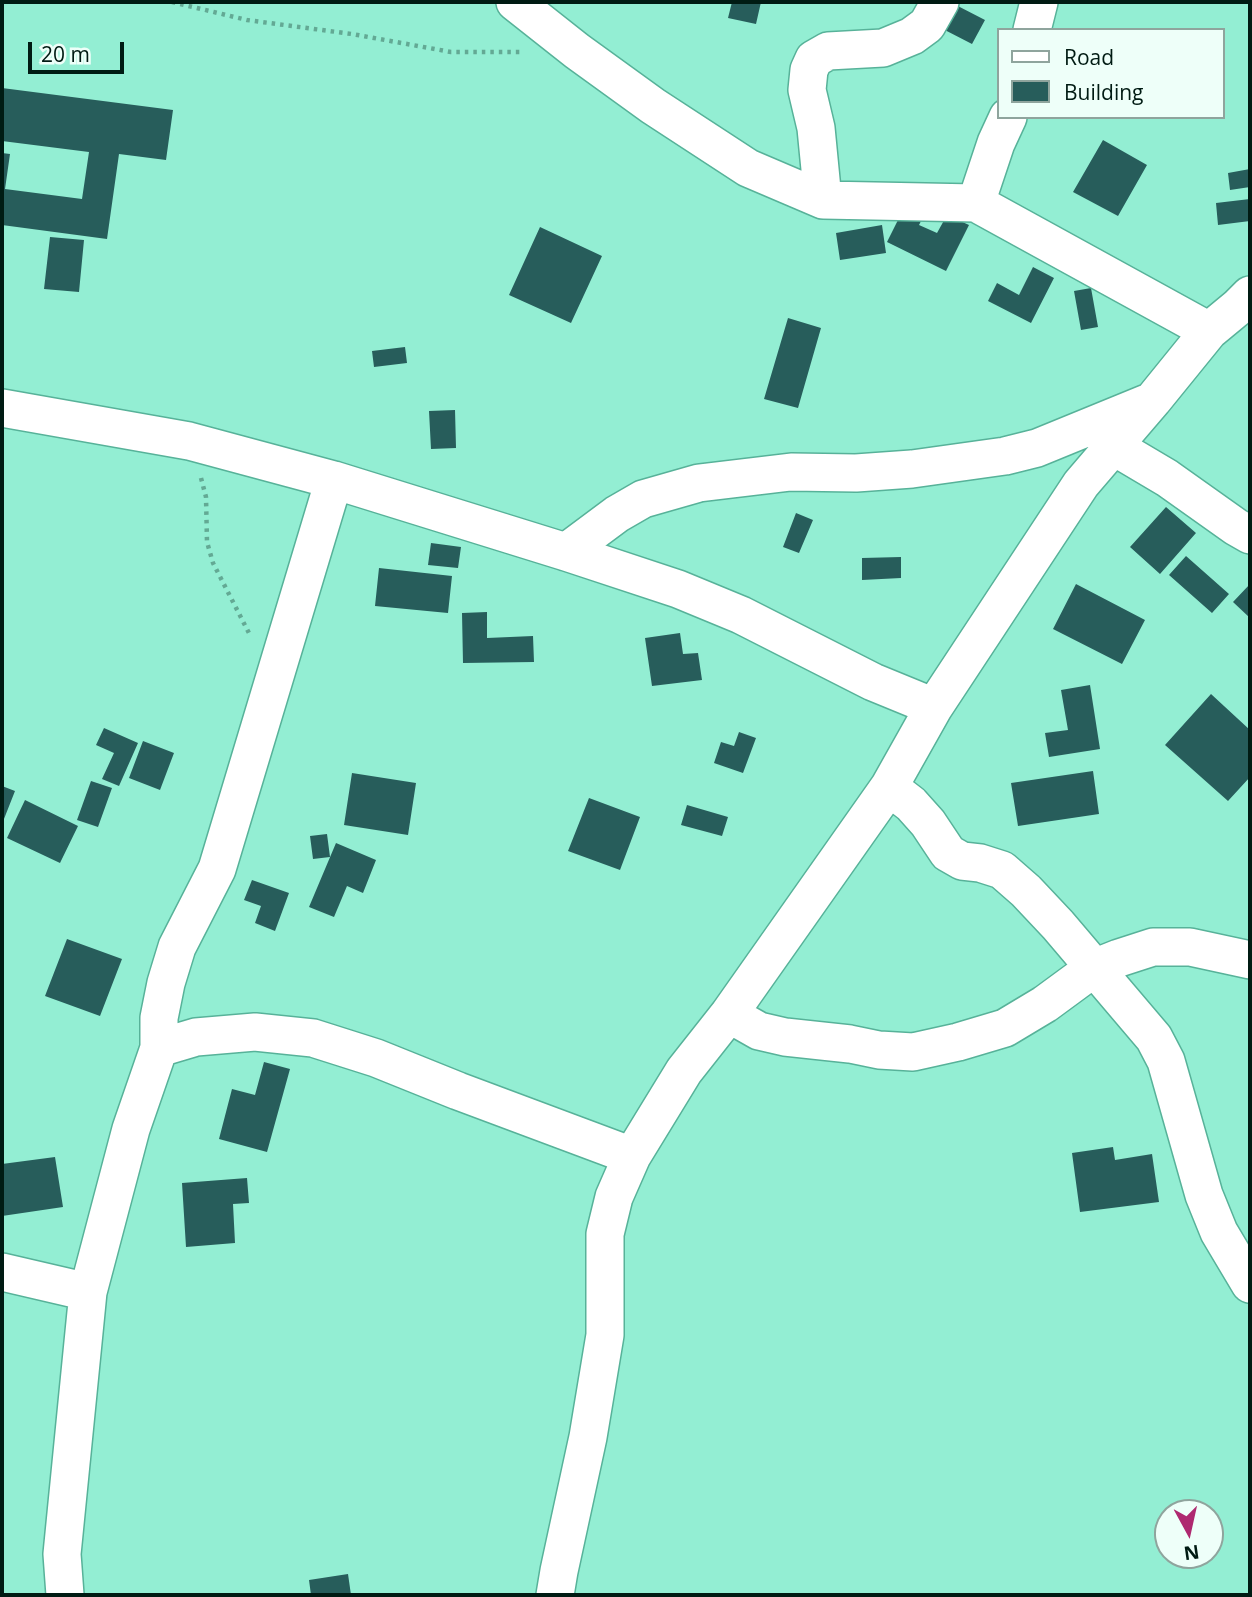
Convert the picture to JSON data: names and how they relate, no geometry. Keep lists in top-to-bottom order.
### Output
{
  "legend": ["Road", "Building"],
  "scale_bar": "20 m",
  "north": "bottom"
}
